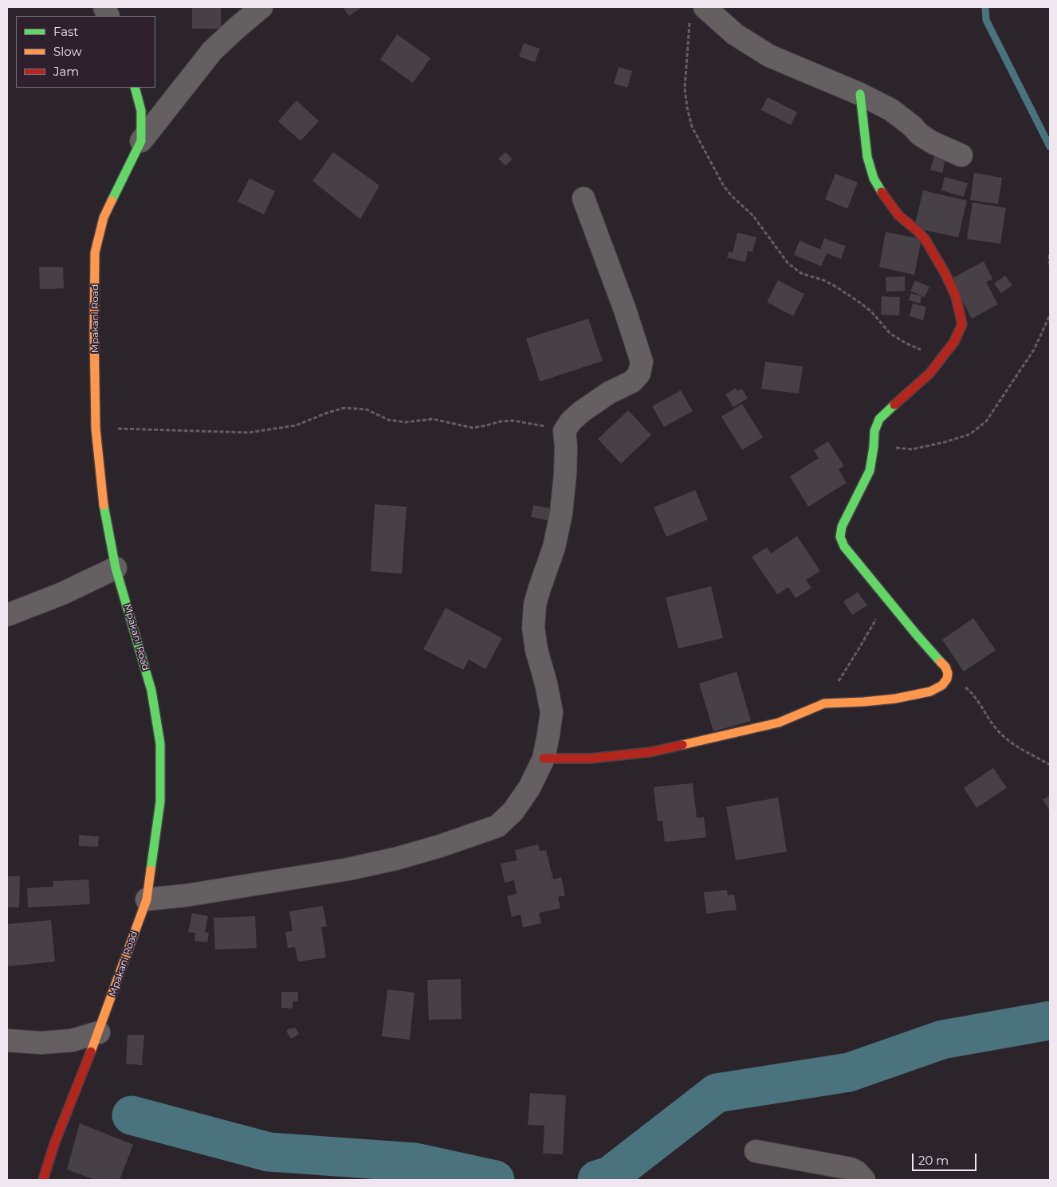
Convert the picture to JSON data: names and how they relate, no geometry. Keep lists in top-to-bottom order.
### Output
{
  "streets": {
    "street": ["Mpakani Road"]
  },
  "legend": ["Fast", "Slow", "Jam"],
  "scale_bar": "20 m"
}
